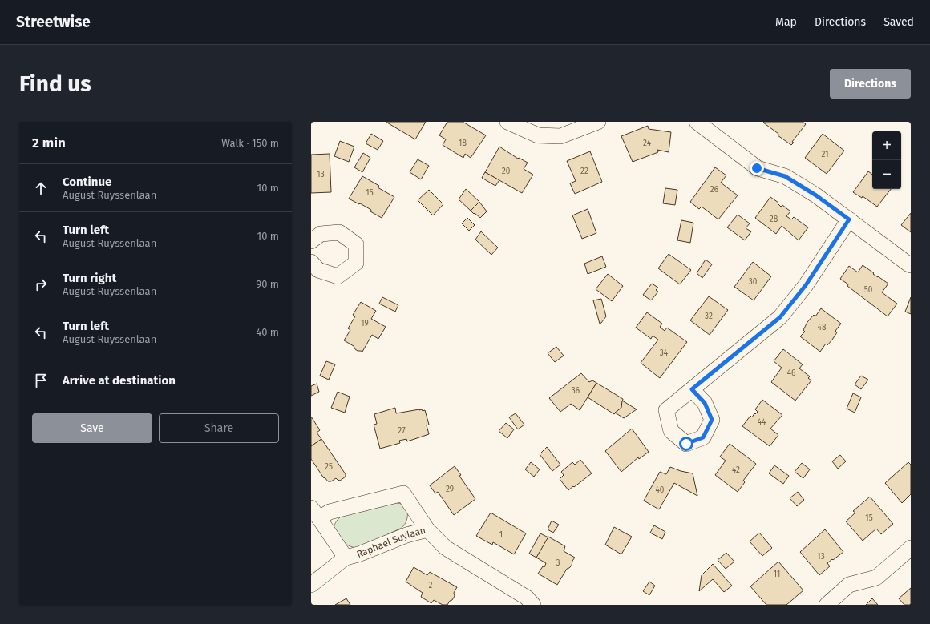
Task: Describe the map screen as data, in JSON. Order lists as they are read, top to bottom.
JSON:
{
  "streets": {
    "street": ["Raphael Suylaan"]
  },
  "house_numbers": [
    "18",
    "24",
    "21",
    "20",
    "22",
    "13",
    "26",
    "15",
    "28",
    "30",
    "50",
    "32",
    "19",
    "48",
    "34",
    "46",
    "36",
    "44",
    "27",
    "25",
    "42",
    "29",
    "40",
    "15",
    "1",
    "13",
    "3",
    "11",
    "2"
  ],
  "page": {
    "header": "Streetwise",
    "nav": ["Map", "Directions", "Saved"],
    "buttons": [
      "Directions",
      ["Save", "Share"]
    ],
    "title": "Find us",
    "heading": ["2 min", "Walk · 150 m"],
    "map_buttons": ["+", "−"],
    "list": [
      ["Continue", "August Ruyssenlaan", "10 m"],
      ["Turn left", "August Ruyssenlaan", "10 m"],
      ["Turn right", "August Ruyssenlaan", "90 m"],
      ["Turn left", "August Ruyssenlaan", "40 m"],
      "Arrive at destination"
    ]
  }
}
